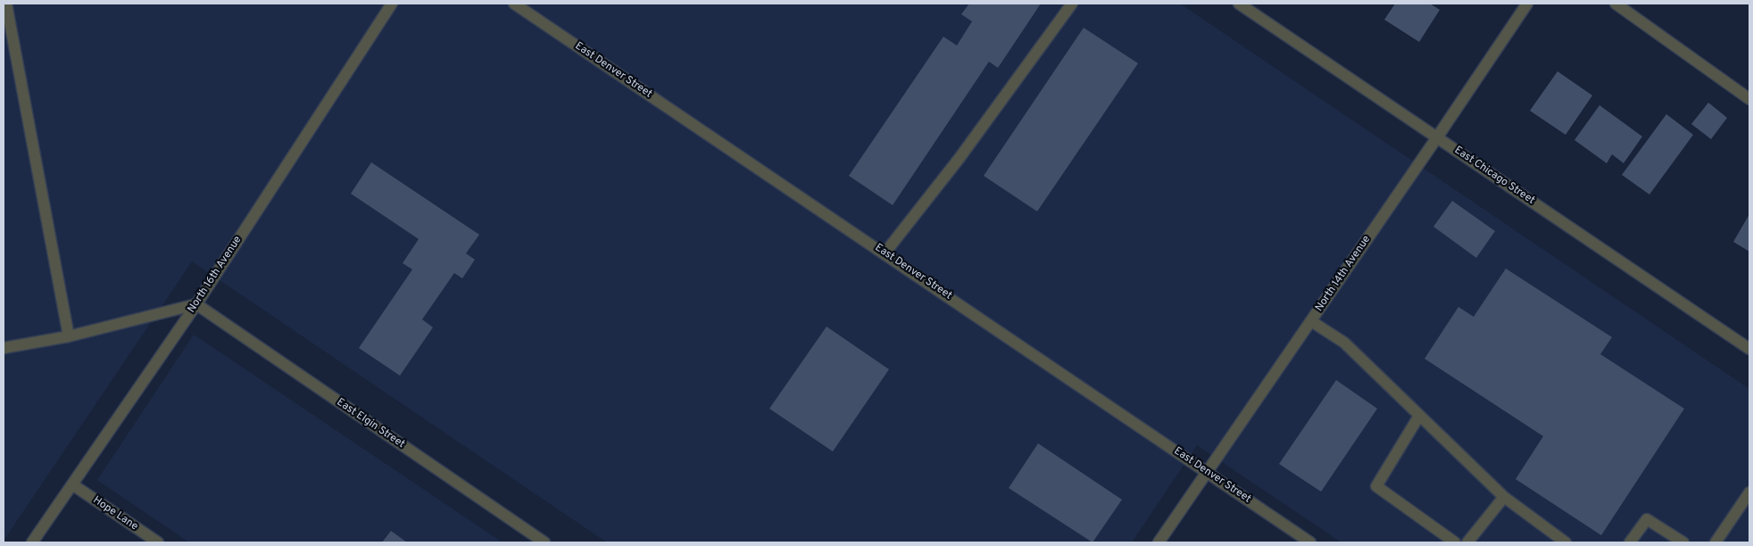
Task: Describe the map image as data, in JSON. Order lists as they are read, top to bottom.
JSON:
{
  "streets": {
    "street": [
      "East Denver Street",
      "East Chicago Street",
      "North 14th Avenue",
      "North 16th Avenue",
      "East Elgin Street",
      "Hope Lane"
    ]
  },
  "crossings": [
    ["East Denver Street", "North 14th Avenue"],
    ["East Chicago Street", "North 14th Avenue"],
    ["North 16th Avenue", "East Elgin Street"],
    ["North 16th Avenue", "Hope Lane"]
  ]
}
